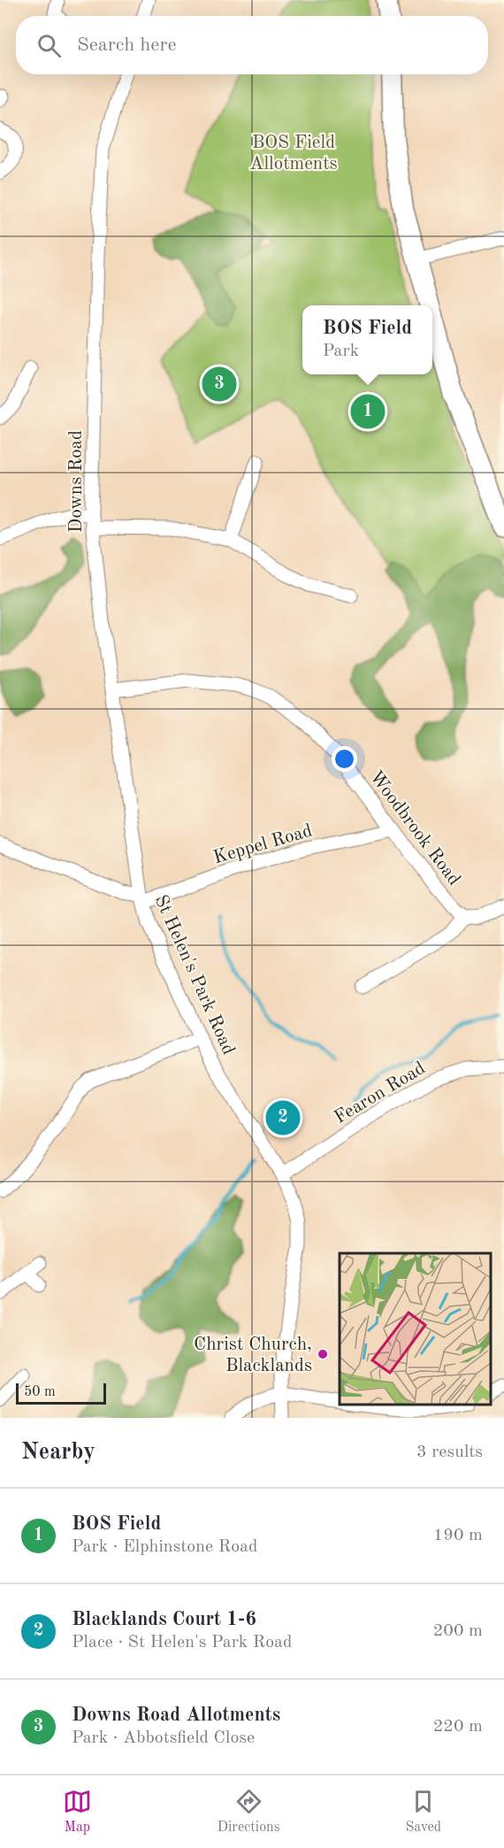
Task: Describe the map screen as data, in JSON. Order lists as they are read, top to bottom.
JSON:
{
  "streets": {
    "street": [
      "Downs Road",
      "Woodbrook Road",
      "Keppel Road",
      "St Helen's Park Road",
      "Fearon Road"
    ]
  },
  "crossings": [
    ["Downs Road", "Woodbrook Road"],
    ["Downs Road", "Keppel Road"],
    ["Downs Road", "St Helen's Park Road"],
    ["Woodbrook Road", "Keppel Road"],
    ["Keppel Road", "St Helen's Park Road"],
    ["St Helen's Park Road", "Fearon Road"]
  ],
  "parks": ["BOS Field Allotments"],
  "places": ["Christ Church, Blacklands"],
  "scale_bar": "50 m",
  "page": {
    "search": "Search here",
    "popup": ["BOS Field", "Park"],
    "pins": ["3", "1", "2"],
    "scale": "50 m",
    "heading": ["Nearby", "3 results"],
    "list": [
      {
        "mark": "1",
        "name": "BOS Field",
        "note": "Park · Elphinstone Road",
        "value": "190 m"
      },
      {
        "mark": "2",
        "name": "Blacklands Court 1-6",
        "note": "Place · St Helen's Park Road",
        "value": "200 m"
      },
      {
        "mark": "3",
        "name": "Downs Road Allotments",
        "note": "Park · Abbotsfield Close",
        "value": "220 m"
      }
    ],
    "nav": ["Map", "Directions", "Saved"]
  }
}
